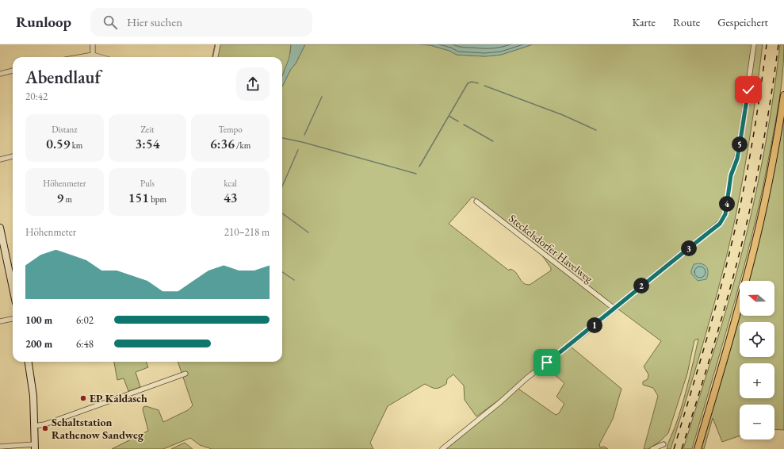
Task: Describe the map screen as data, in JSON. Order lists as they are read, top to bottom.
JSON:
{
  "streets": {
    "street": ["Steckelsdorfer Havelweg"]
  },
  "places": ["EP Kaldasch", "Schaltstation Rathenow Sandweg"],
  "north": "left",
  "page": {
    "header": "Runloop",
    "search": "Hier suchen",
    "nav": ["Karte", "Route", "Gespeichert"],
    "heading": ["Abendlauf", "20:42"],
    "stats": [
      ["Distanz", "0.59 km"],
      ["Zeit", "3:54"],
      ["Tempo", "6:36 /km"],
      ["Höhenmeter", "9 m"],
      ["Puls", "151 bpm"],
      ["kcal", "43"]
    ],
    "pins": [
      "5",
      "4",
      "3",
      "2",
      "1"
    ],
    "chart": ["Höhenmeter", "210–218 m"],
    "map_buttons": ["+", "−"],
    "list": [
      {
        "name": "100 m",
        "note": "6:02"
      },
      {
        "name": "200 m",
        "note": "6:48"
      }
    ]
  }
}
